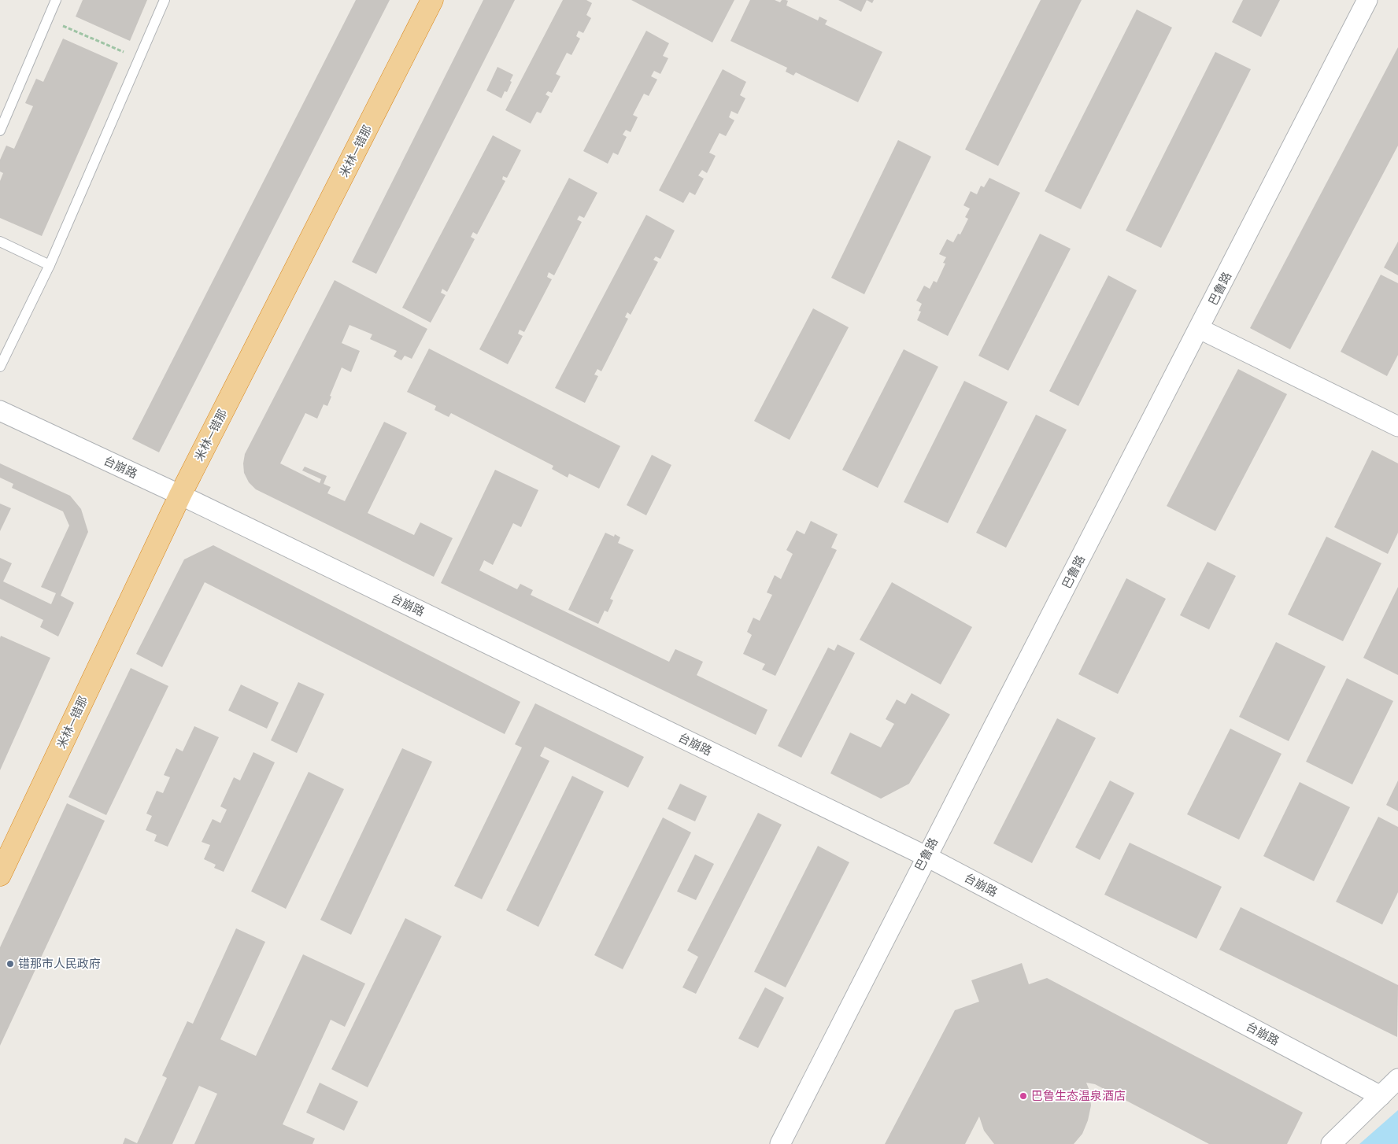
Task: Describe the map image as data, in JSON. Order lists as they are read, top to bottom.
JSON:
{
  "streets": {
    "highway": ["米林—错那"],
    "street": ["巴鲁路", "台崩路"]
  },
  "crossings": [
    ["米林—错那", "台崩路"],
    ["巴鲁路", "台崩路"]
  ],
  "places": ["错那市人民政府", "巴鲁生态温泉酒店"]
}
